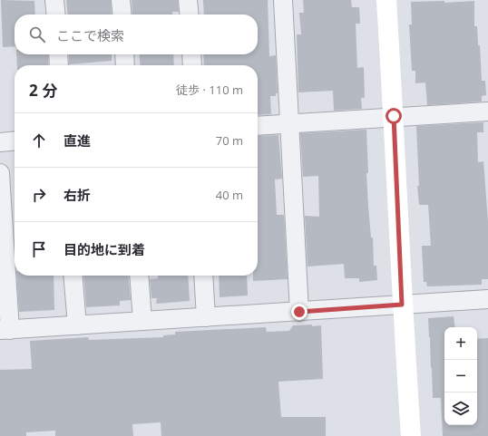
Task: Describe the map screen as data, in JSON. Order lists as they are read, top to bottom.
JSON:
{
  "page": {
    "search": "ここで検索",
    "heading": ["2 分", "徒歩 · 110 m"],
    "list": [
      ["直進", "70 m"],
      ["右折", "40 m"],
      "目的地に到着"
    ],
    "map_buttons": ["+", "−"]
  }
}
